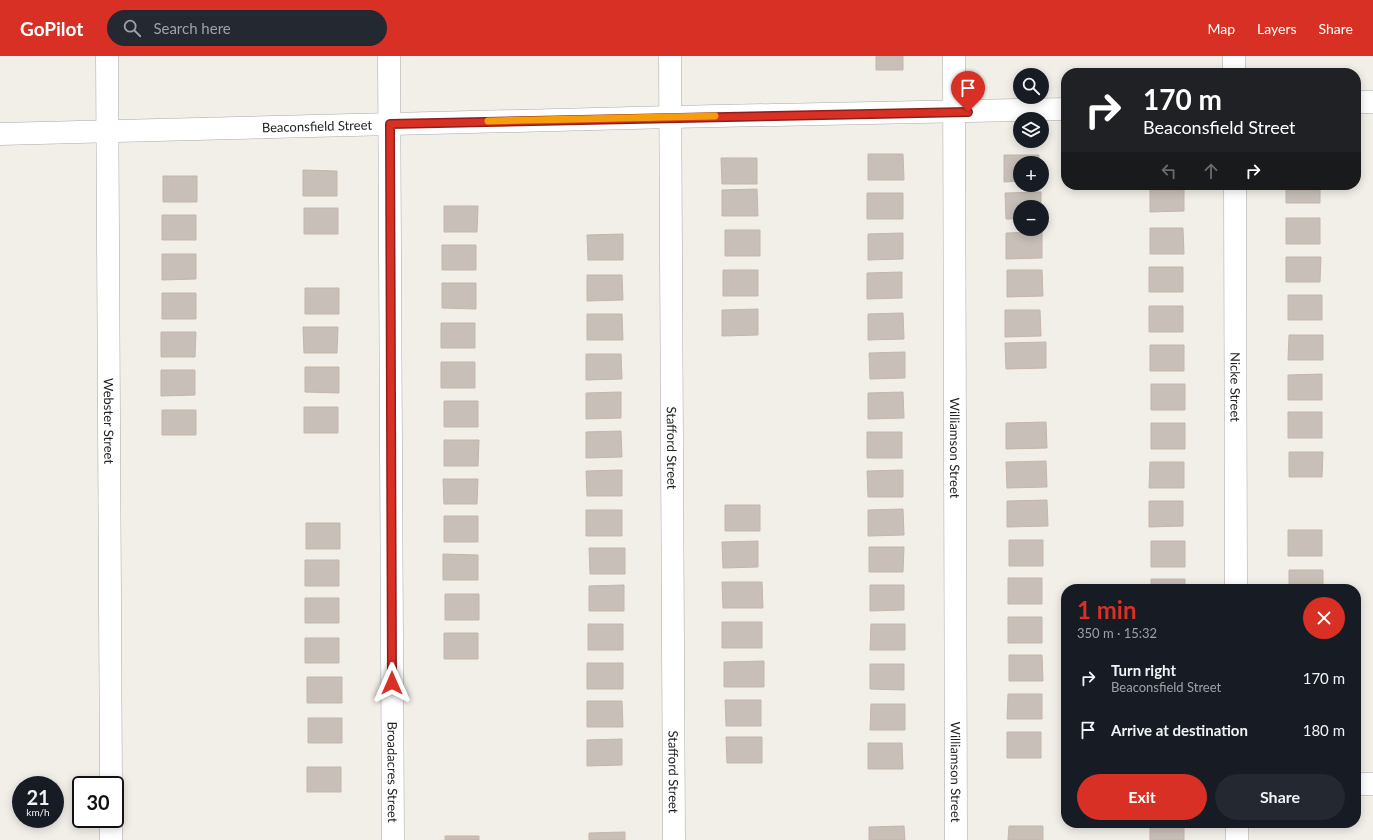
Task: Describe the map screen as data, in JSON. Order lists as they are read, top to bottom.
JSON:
{
  "streets": {
    "street": [
      "Beaconsfield Street",
      "Nicke Street",
      "Webster Street",
      "Stafford Street",
      "Williamson Street",
      "Broadacres Street"
    ]
  },
  "crossings": [
    ["Beaconsfield Street", "Webster Street"],
    ["Beaconsfield Street", "Stafford Street"],
    ["Beaconsfield Street", "Williamson Street"],
    ["Beaconsfield Street", "Broadacres Street"]
  ],
  "page": {
    "header": "GoPilot",
    "search": "Search here",
    "nav": ["Map", "Layers", "Share"],
    "map_buttons": ["+", "−"],
    "turn": ["170 m", "Beaconsfield Street"],
    "heading": ["1 min", "350 m · 15:32"],
    "list": [
      {
        "name": "Turn right",
        "note": "Beaconsfield Street",
        "value": "170 m"
      },
      {
        "name": "Arrive at destination",
        "value": "180 m"
      }
    ],
    "buttons": ["Exit", "Share"],
    "speed": "21 km/h",
    "limit": "30"
  }
}
